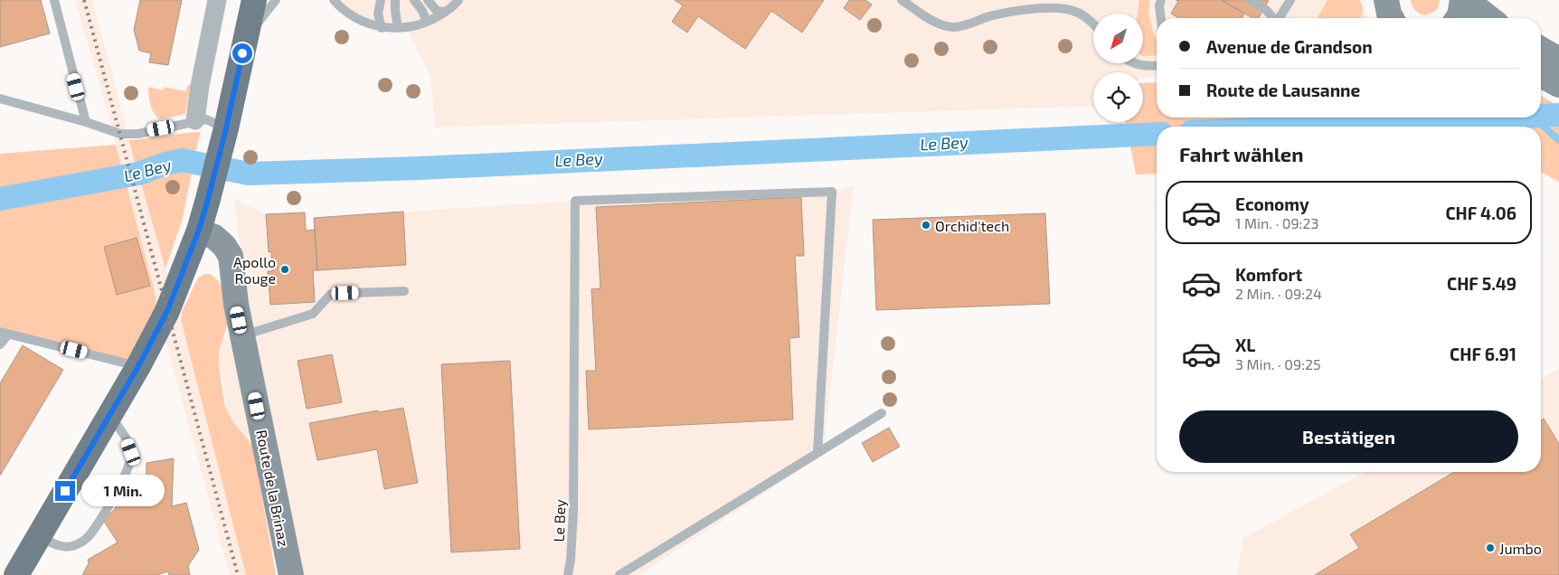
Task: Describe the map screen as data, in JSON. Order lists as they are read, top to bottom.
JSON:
{
  "streets": {
    "street": ["Route de la Brinaz"],
    "lane": ["Le Bey"]
  },
  "water": ["Le Bey"],
  "places": ["Orchid'tech", "Apollo Rouge", "Jumbo"],
  "north": "bottom left",
  "page": {
    "banner": ["Avenue de Grandson", "Route de Lausanne"],
    "heading": "Fahrt wählen",
    "list": [
      {
        "name": "Economy",
        "note": "1 Min. · 09:23",
        "value": "CHF 4.06"
      },
      {
        "name": "Komfort",
        "note": "2 Min. · 09:24",
        "value": "CHF 5.49"
      },
      {
        "name": "XL",
        "note": "3 Min. · 09:25",
        "value": "CHF 6.91"
      }
    ],
    "buttons": "Bestätigen",
    "bubble": "1 Min."
  }
}
